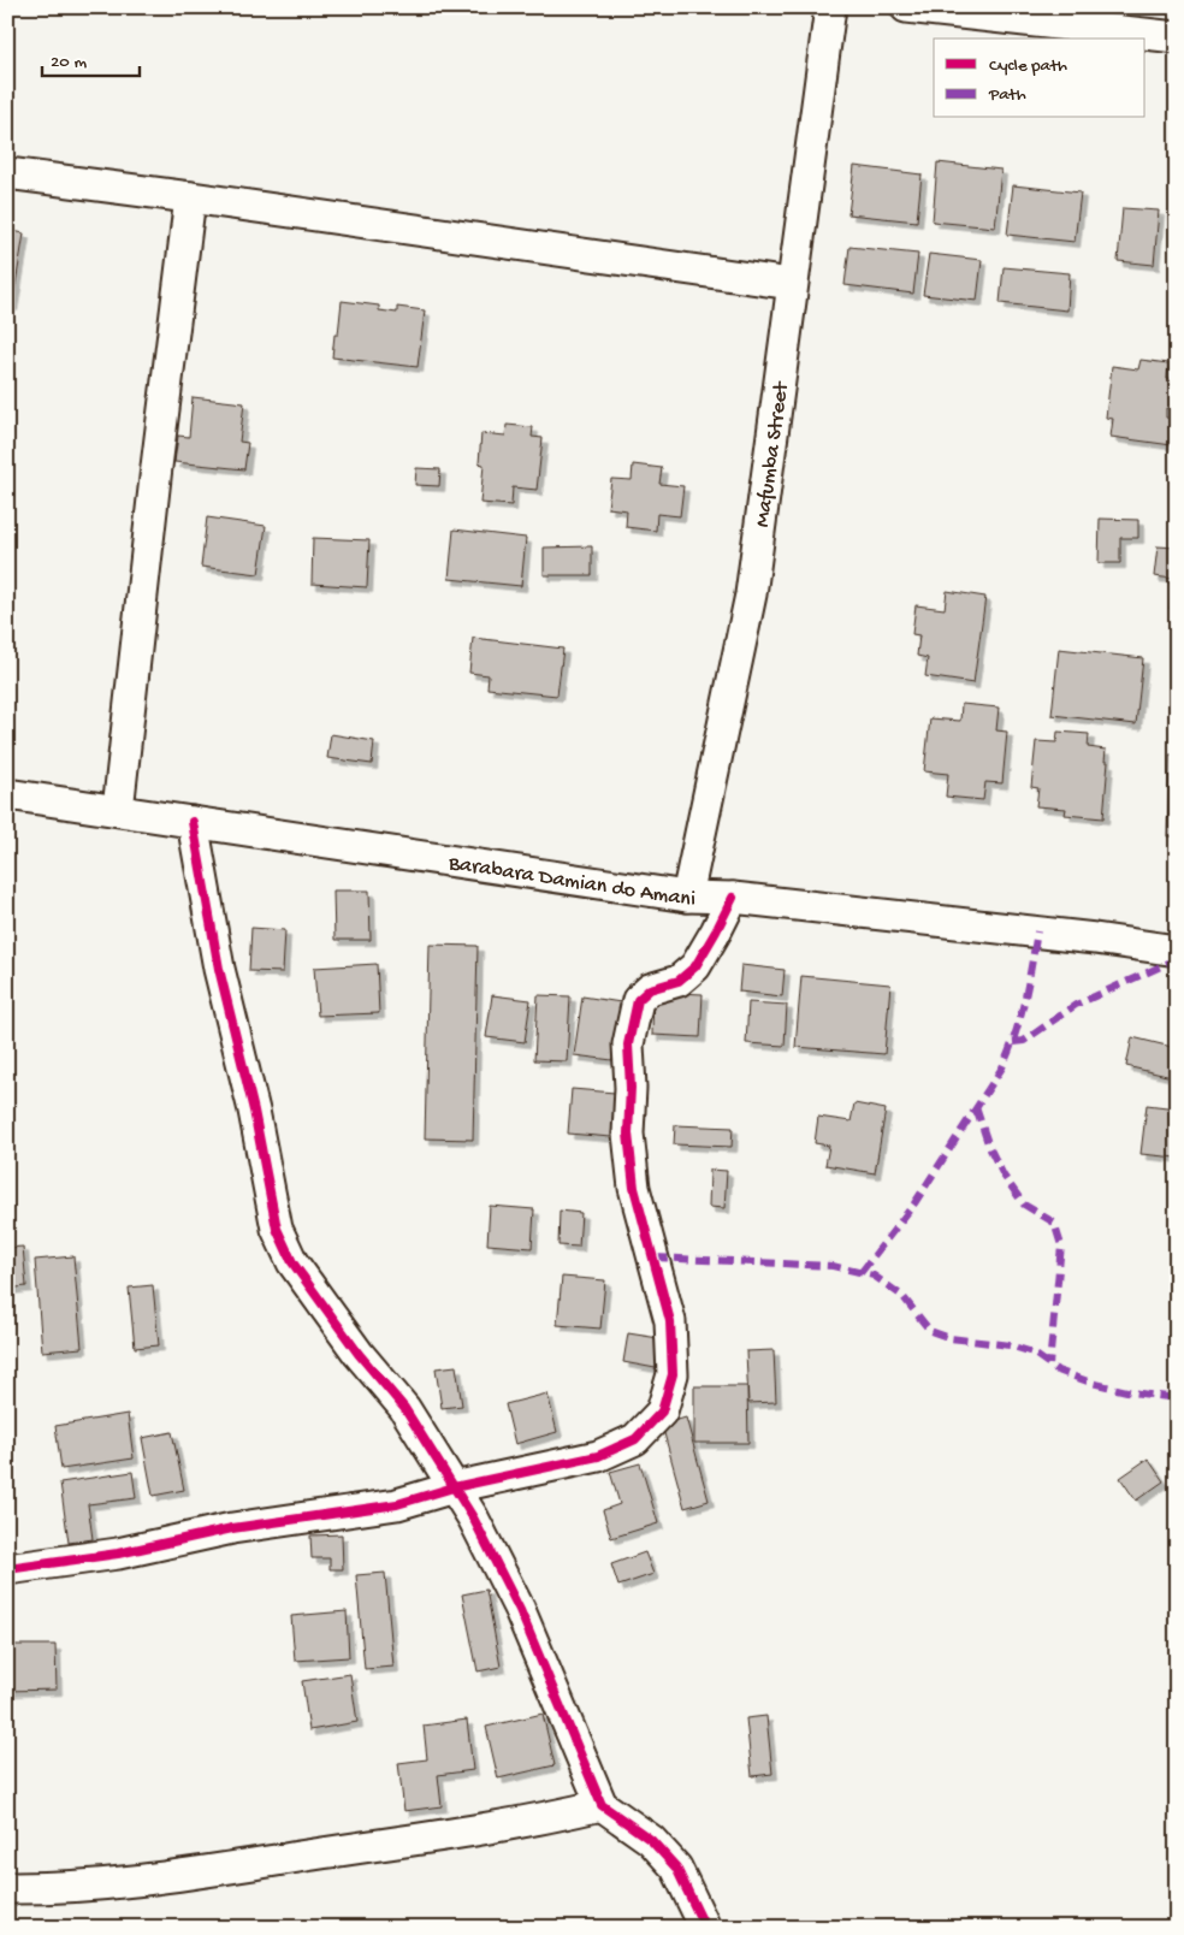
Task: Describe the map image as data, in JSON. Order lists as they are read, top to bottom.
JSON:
{
  "streets": {
    "street": ["Mafumba Street", "Barabara Damian do Amani"]
  },
  "crossings": [
    ["Mafumba Street", "Barabara Damian do Amani"]
  ],
  "legend": ["Cycle path", "Path"],
  "scale_bar": "20 m"
}
